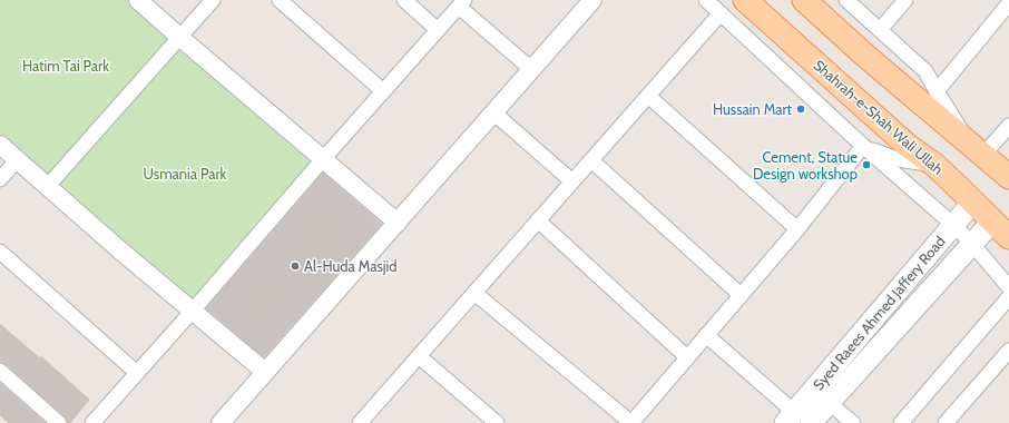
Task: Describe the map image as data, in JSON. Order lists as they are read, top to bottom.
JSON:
{
  "streets": {
    "main road": ["Shahrah-e-Shah Wali Ullah", "Syed Raees Ahmed Jaffery Road"]
  },
  "crossings": [
    ["Shahrah-e-Shah Wali Ullah", "Syed Raees Ahmed Jaffery Road"]
  ],
  "parks": ["Hatim Tai Park", "Usmania Park"],
  "places": ["Hussain Mart", "Cement, Statue Design workshop", "Al-Huda Masjid"]
}
